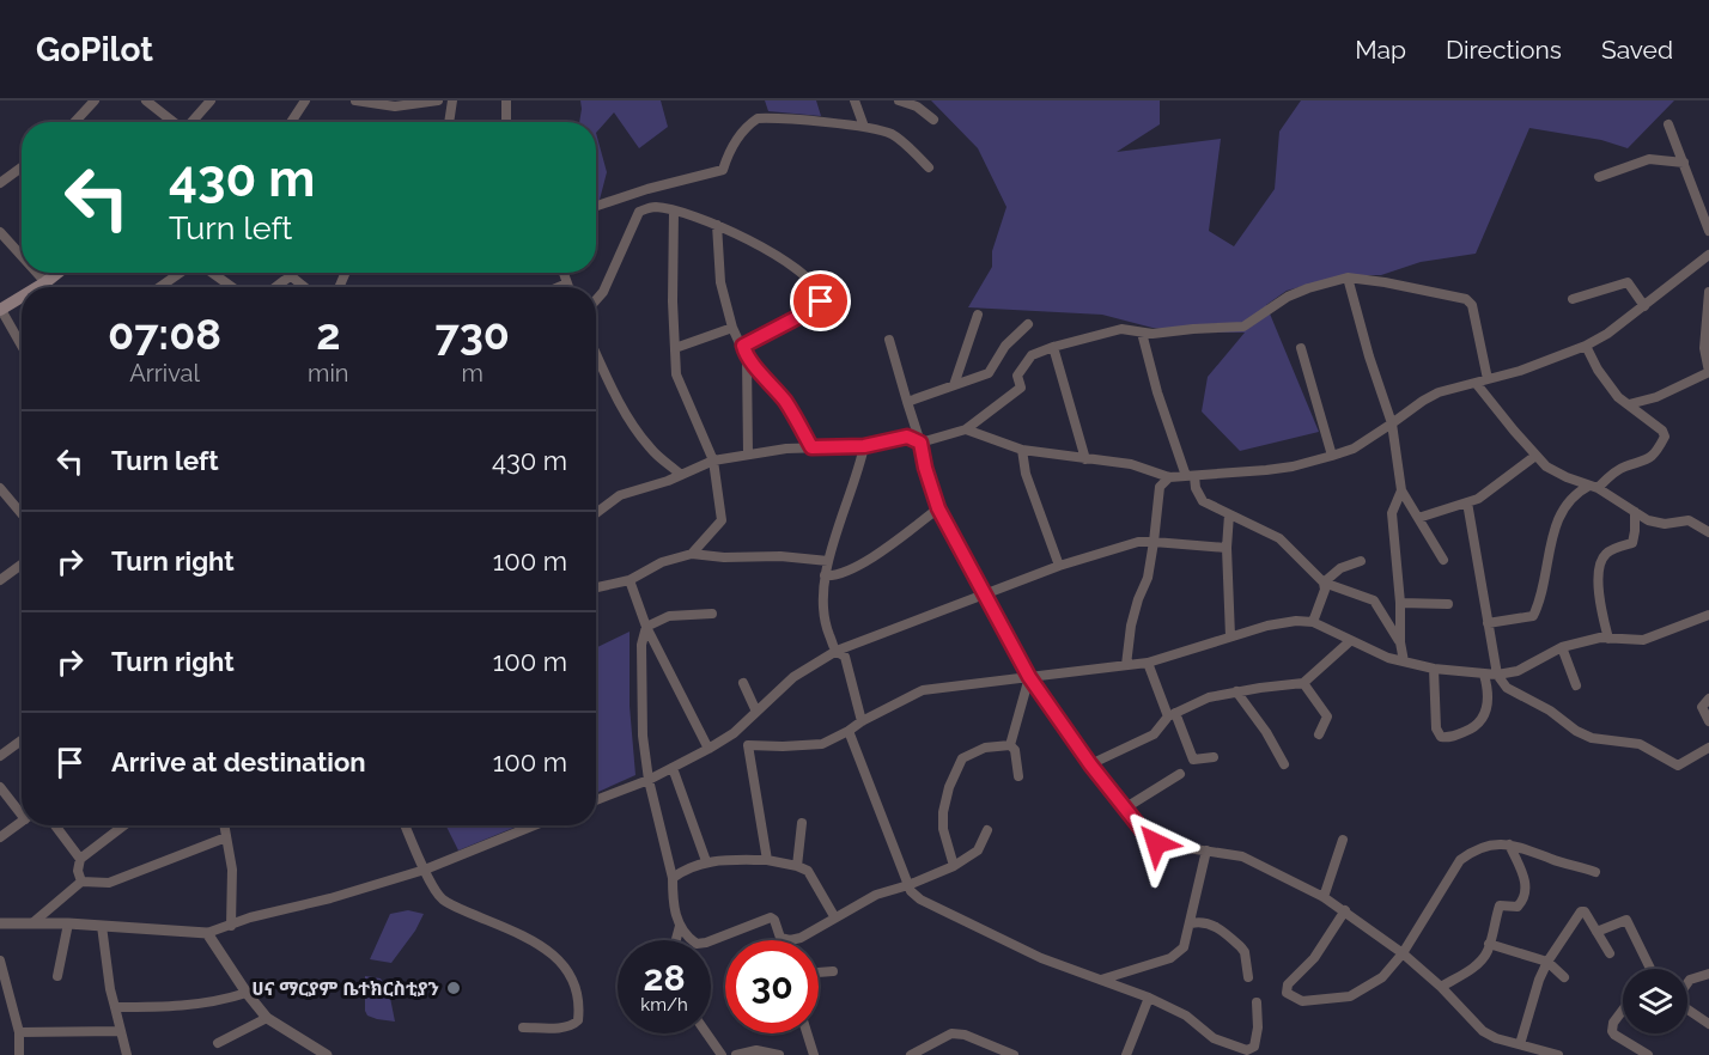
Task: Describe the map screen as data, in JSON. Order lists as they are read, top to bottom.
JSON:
{
  "places": ["ሀና ማርያም ቤተክርስቲያን"],
  "page": {
    "header": "GoPilot",
    "nav": ["Map", "Directions", "Saved"],
    "turn": ["430 m", "Turn left"],
    "eta": [
      "07:08",
      "Arrival",
      "2",
      "min",
      "730",
      "m"
    ],
    "list": [
      {
        "name": "Turn left",
        "value": "430 m"
      },
      {
        "name": "Turn right",
        "value": "100 m"
      },
      {
        "name": "Turn right",
        "value": "100 m"
      },
      {
        "name": "Arrive at destination",
        "value": "100 m"
      }
    ],
    "speed": "28 km/h",
    "limit": "30"
  }
}
